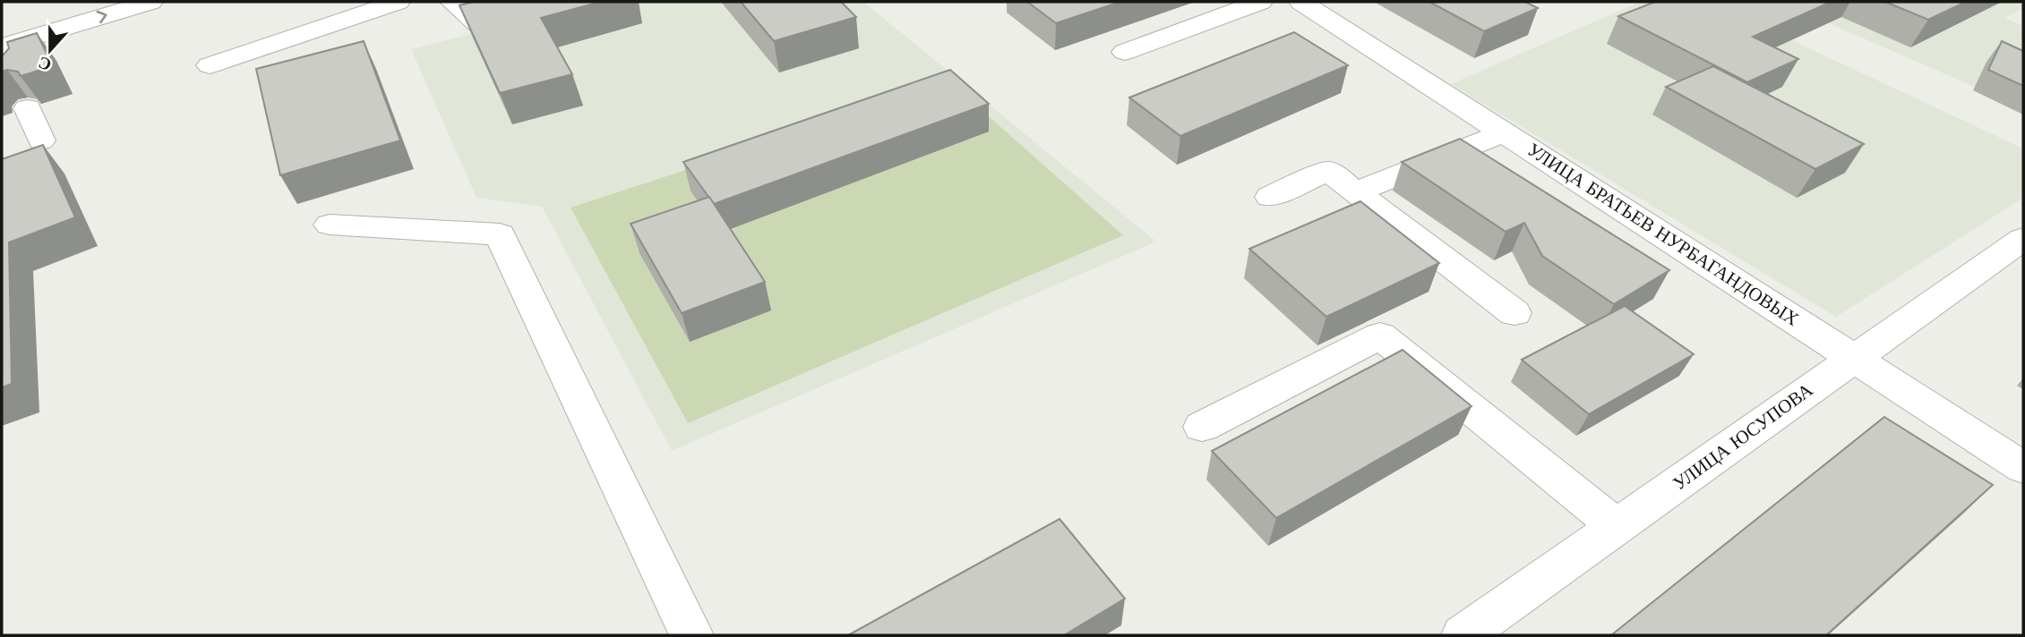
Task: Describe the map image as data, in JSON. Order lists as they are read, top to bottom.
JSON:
{
  "streets": {
    "street": ["УЛИЦА БРАТЬЕВ НУРБАГАНДОВЫХ", "УЛИЦА ЮСУПОВА"]
  },
  "crossings": [
    ["УЛИЦА БРАТЬЕВ НУРБАГАНДОВЫХ", "УЛИЦА ЮСУПОВА"]
  ],
  "north": "bottom"
}
